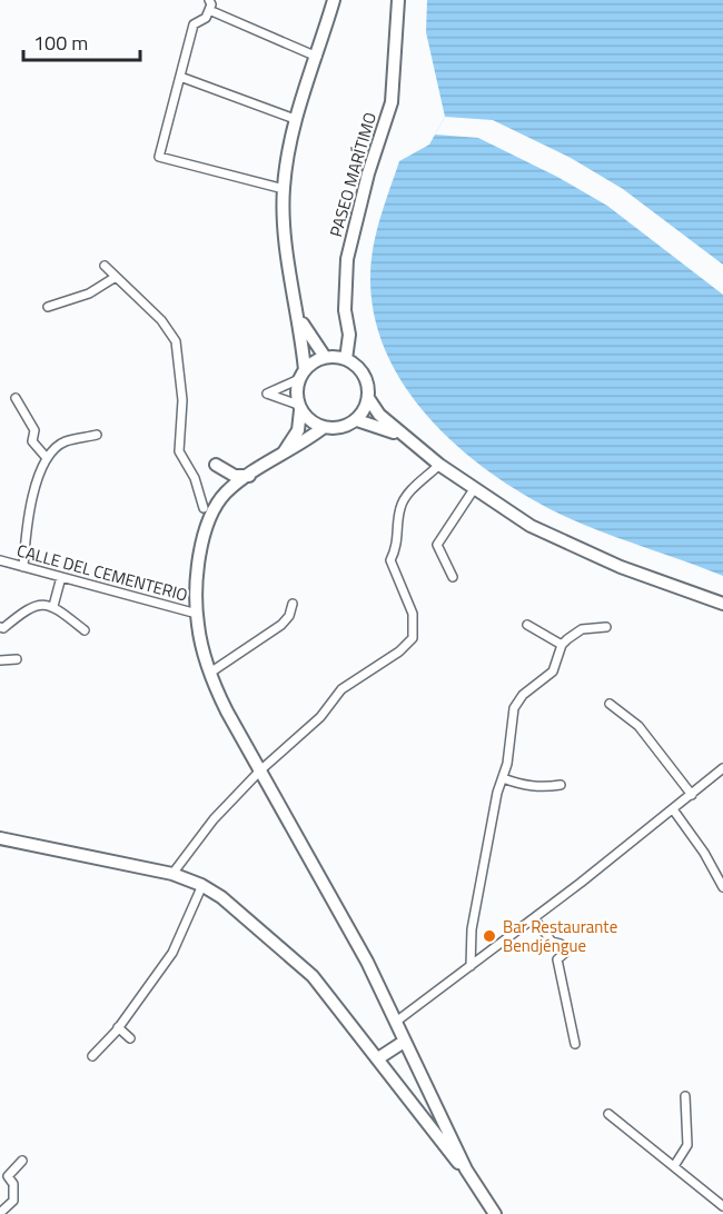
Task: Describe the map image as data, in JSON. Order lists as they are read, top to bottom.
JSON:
{
  "streets": {
    "main road": ["PASEO MARÍTIMO"],
    "street": ["CALLE DEL CEMENTERIO"]
  },
  "places": ["Bar Restaurante Bendjéngue"],
  "scale_bar": "100 m"
}
